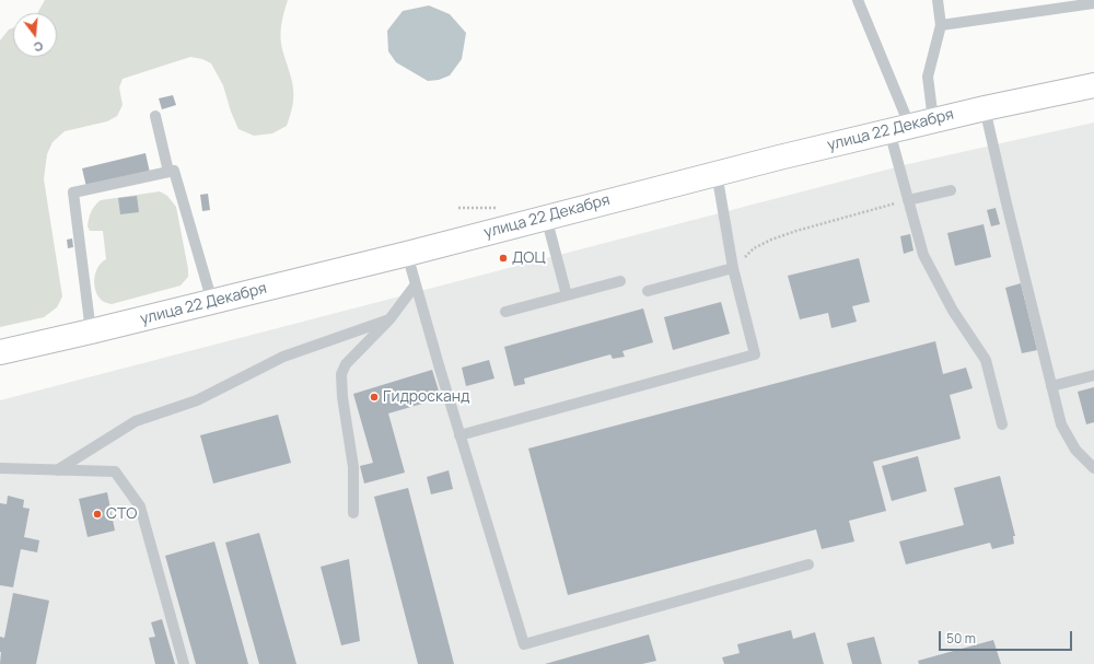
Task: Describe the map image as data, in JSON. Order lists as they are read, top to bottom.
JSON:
{
  "streets": {
    "main road": ["улица 22 Декабря"]
  },
  "places": ["ДОЦ", "Гидросканд", "СТО"],
  "scale_bar": "50 m",
  "north": "bottom"
}
